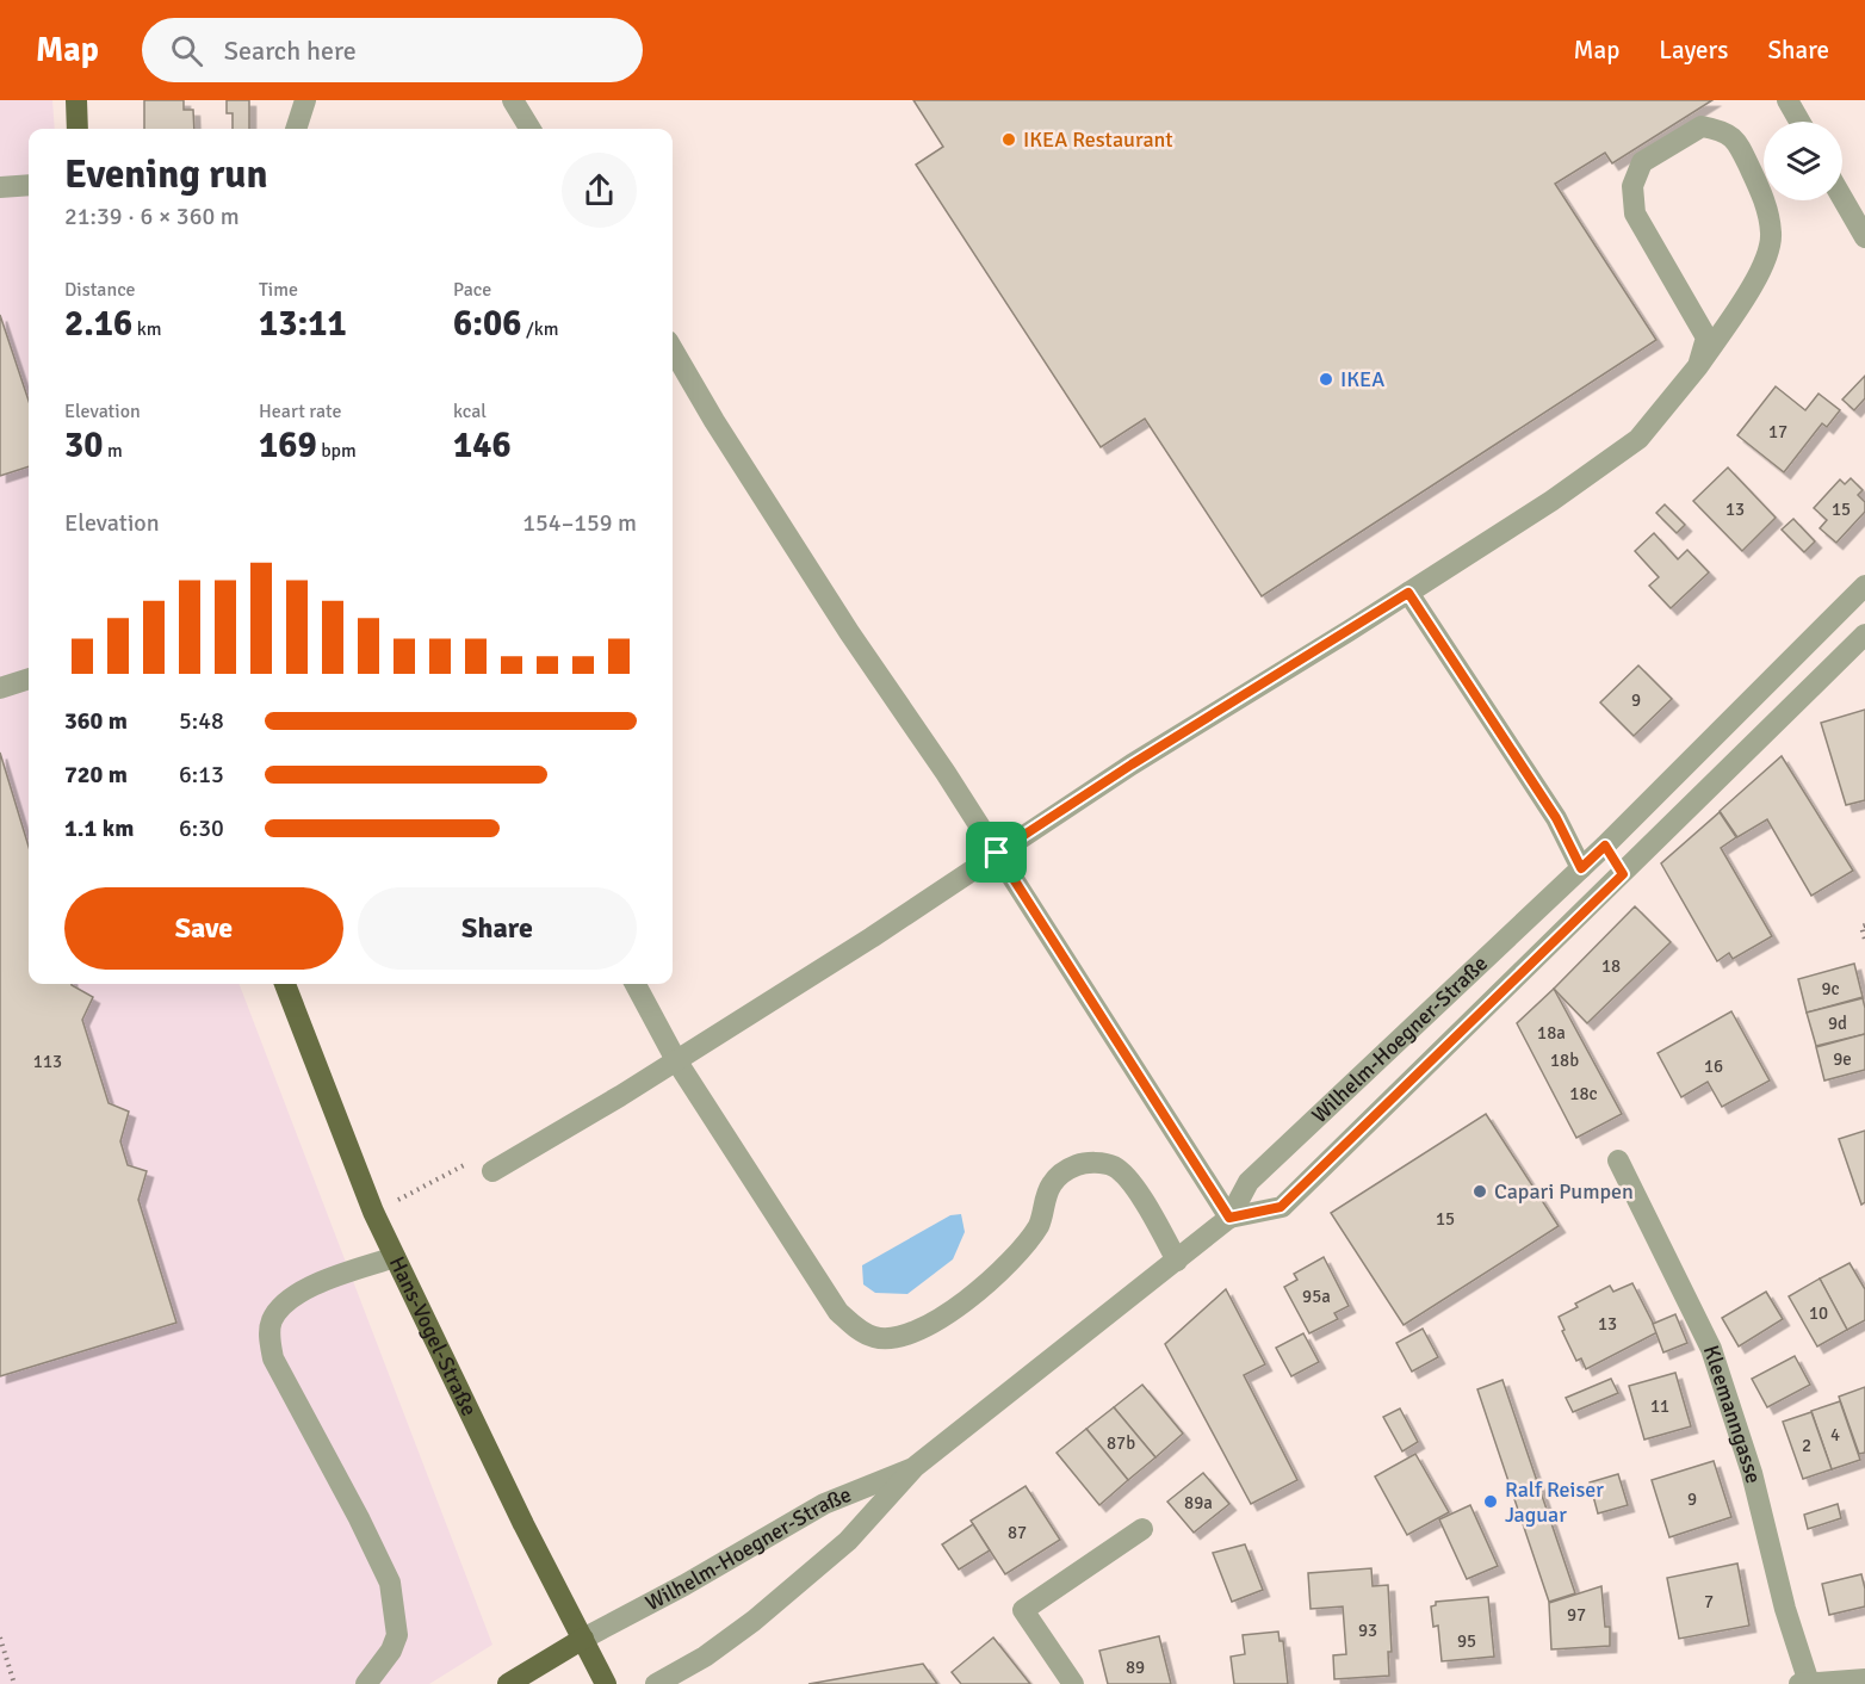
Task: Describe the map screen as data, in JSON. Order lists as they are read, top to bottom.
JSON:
{
  "streets": {
    "main road": ["Hans-Vogel-Straße"],
    "street": ["Wilhelm-Hoegner-Straße", "Kleemanngasse"]
  },
  "crossings": [
    ["Wilhelm-Hoegner-Straße", "Hans-Vogel-Straße"]
  ],
  "places": [
    "IKEA Restaurant",
    "IKEA",
    "Capari Pumpen",
    "Ralf Reiser Jaguar"
  ],
  "house_numbers": [
    "17",
    "13",
    "15",
    "9",
    "18",
    "9c",
    "9d",
    "18a",
    "9e",
    "18b",
    "113",
    "16",
    "18c",
    "15",
    "95a",
    "10",
    "13",
    "11",
    "4",
    "87b",
    "2",
    "9",
    "89a",
    "87",
    "7",
    "97",
    "93",
    "95",
    "89"
  ],
  "page": {
    "header": "Map",
    "search": "Search here",
    "nav": ["Map", "Layers", "Share"],
    "heading": ["Evening run", "21:39 · 6 × 360 m"],
    "stats": [
      ["Distance", "2.16 km"],
      ["Time", "13:11"],
      ["Pace", "6:06 /km"],
      ["Elevation", "30 m"],
      ["Heart rate", "169 bpm"],
      ["kcal", "146"]
    ],
    "chart": ["Elevation", "154–159 m"],
    "list": [
      {
        "name": "360 m",
        "note": "5:48"
      },
      {
        "name": "720 m",
        "note": "6:13"
      },
      {
        "name": "1.1 km",
        "note": "6:30"
      }
    ],
    "buttons": ["Save", "Share"]
  }
}
